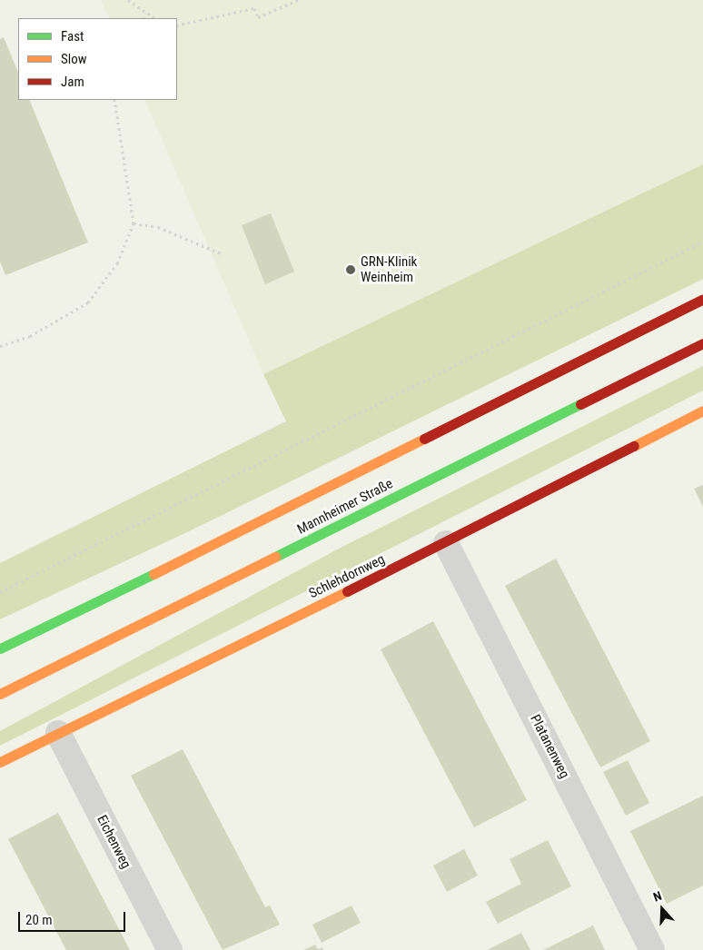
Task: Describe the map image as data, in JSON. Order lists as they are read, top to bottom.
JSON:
{
  "streets": {
    "main road": ["Mannheimer Straße", "Schlehdornweg"],
    "street": ["Platanenweg", "Eichenweg"]
  },
  "crossings": [
    ["Schlehdornweg", "Platanenweg"],
    ["Schlehdornweg", "Eichenweg"]
  ],
  "places": ["GRN-Klinik Weinheim"],
  "legend": ["Fast", "Slow", "Jam"],
  "scale_bar": "20 m",
  "north": "top"
}
